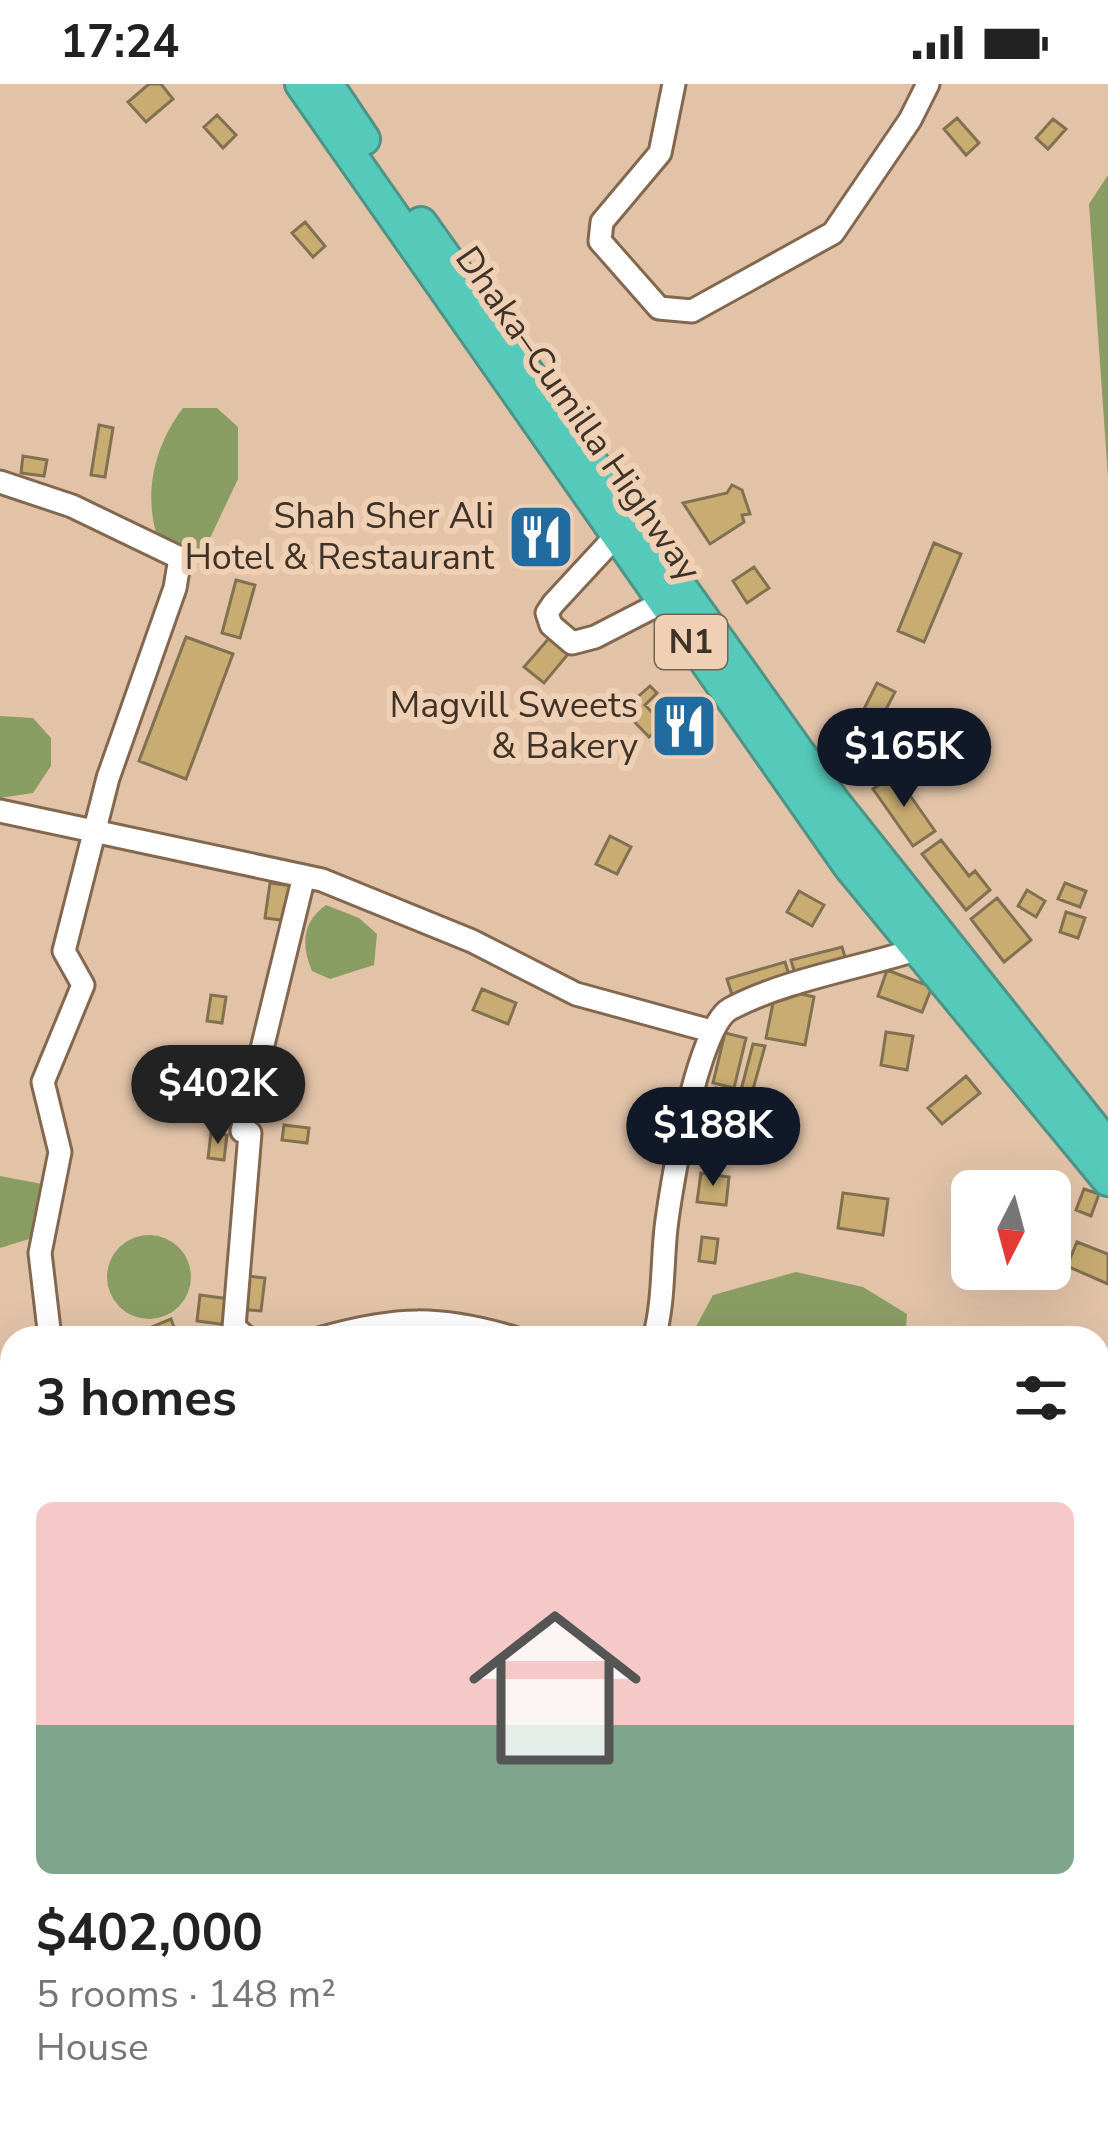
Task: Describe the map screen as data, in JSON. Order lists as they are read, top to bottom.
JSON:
{
  "streets": {
    "highway": ["Dhaka–Cumilla Highway", "N1"]
  },
  "places": {
    "restaurant": ["Shah Sher Ali Hotel & Restaurant", "Magvill Sweets & Bakery"]
  },
  "north": "bottom",
  "page": {
    "status": "17:24",
    "price": ["$165K", "$402K", "$188K"],
    "heading": "3 homes",
    "list": [
      {
        "name": "$402,000",
        "note": "5 rooms · 148 m² · House"
      }
    ]
  }
}
